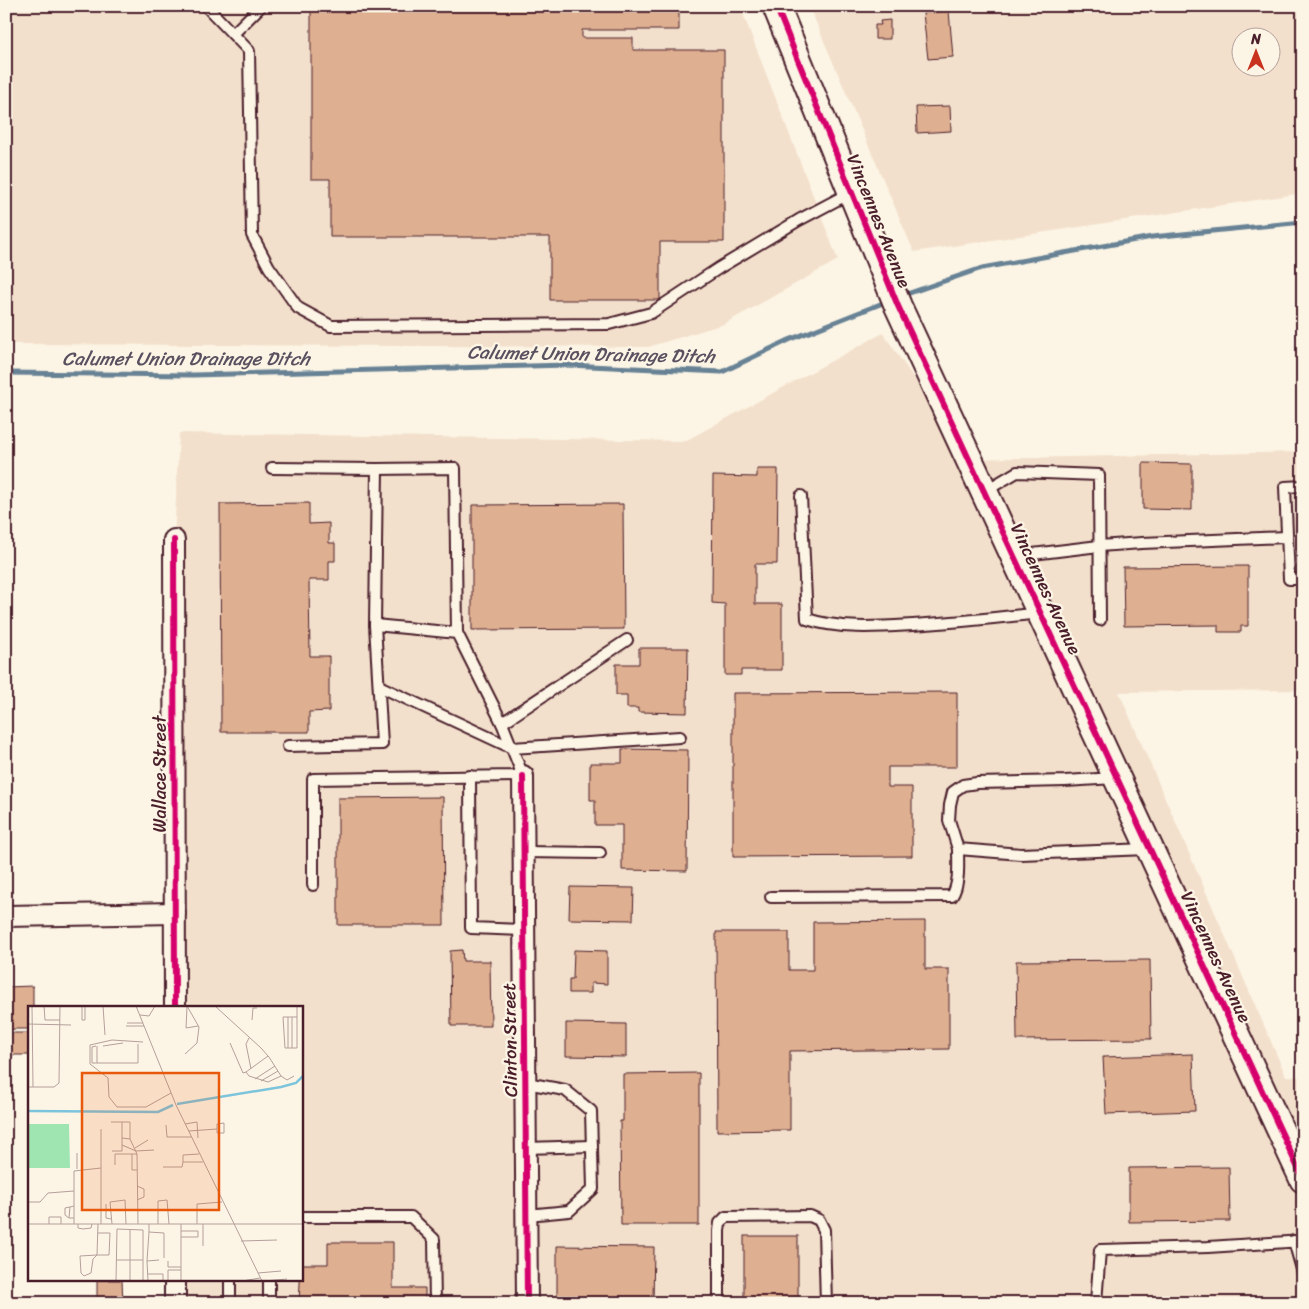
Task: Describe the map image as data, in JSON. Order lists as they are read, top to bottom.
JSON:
{
  "streets": {
    "street": ["Vincennes Avenue", "Wallace Street", "Clinton Street"]
  },
  "water": ["Calumet Union Drainage Ditch"],
  "north": "top"
}
